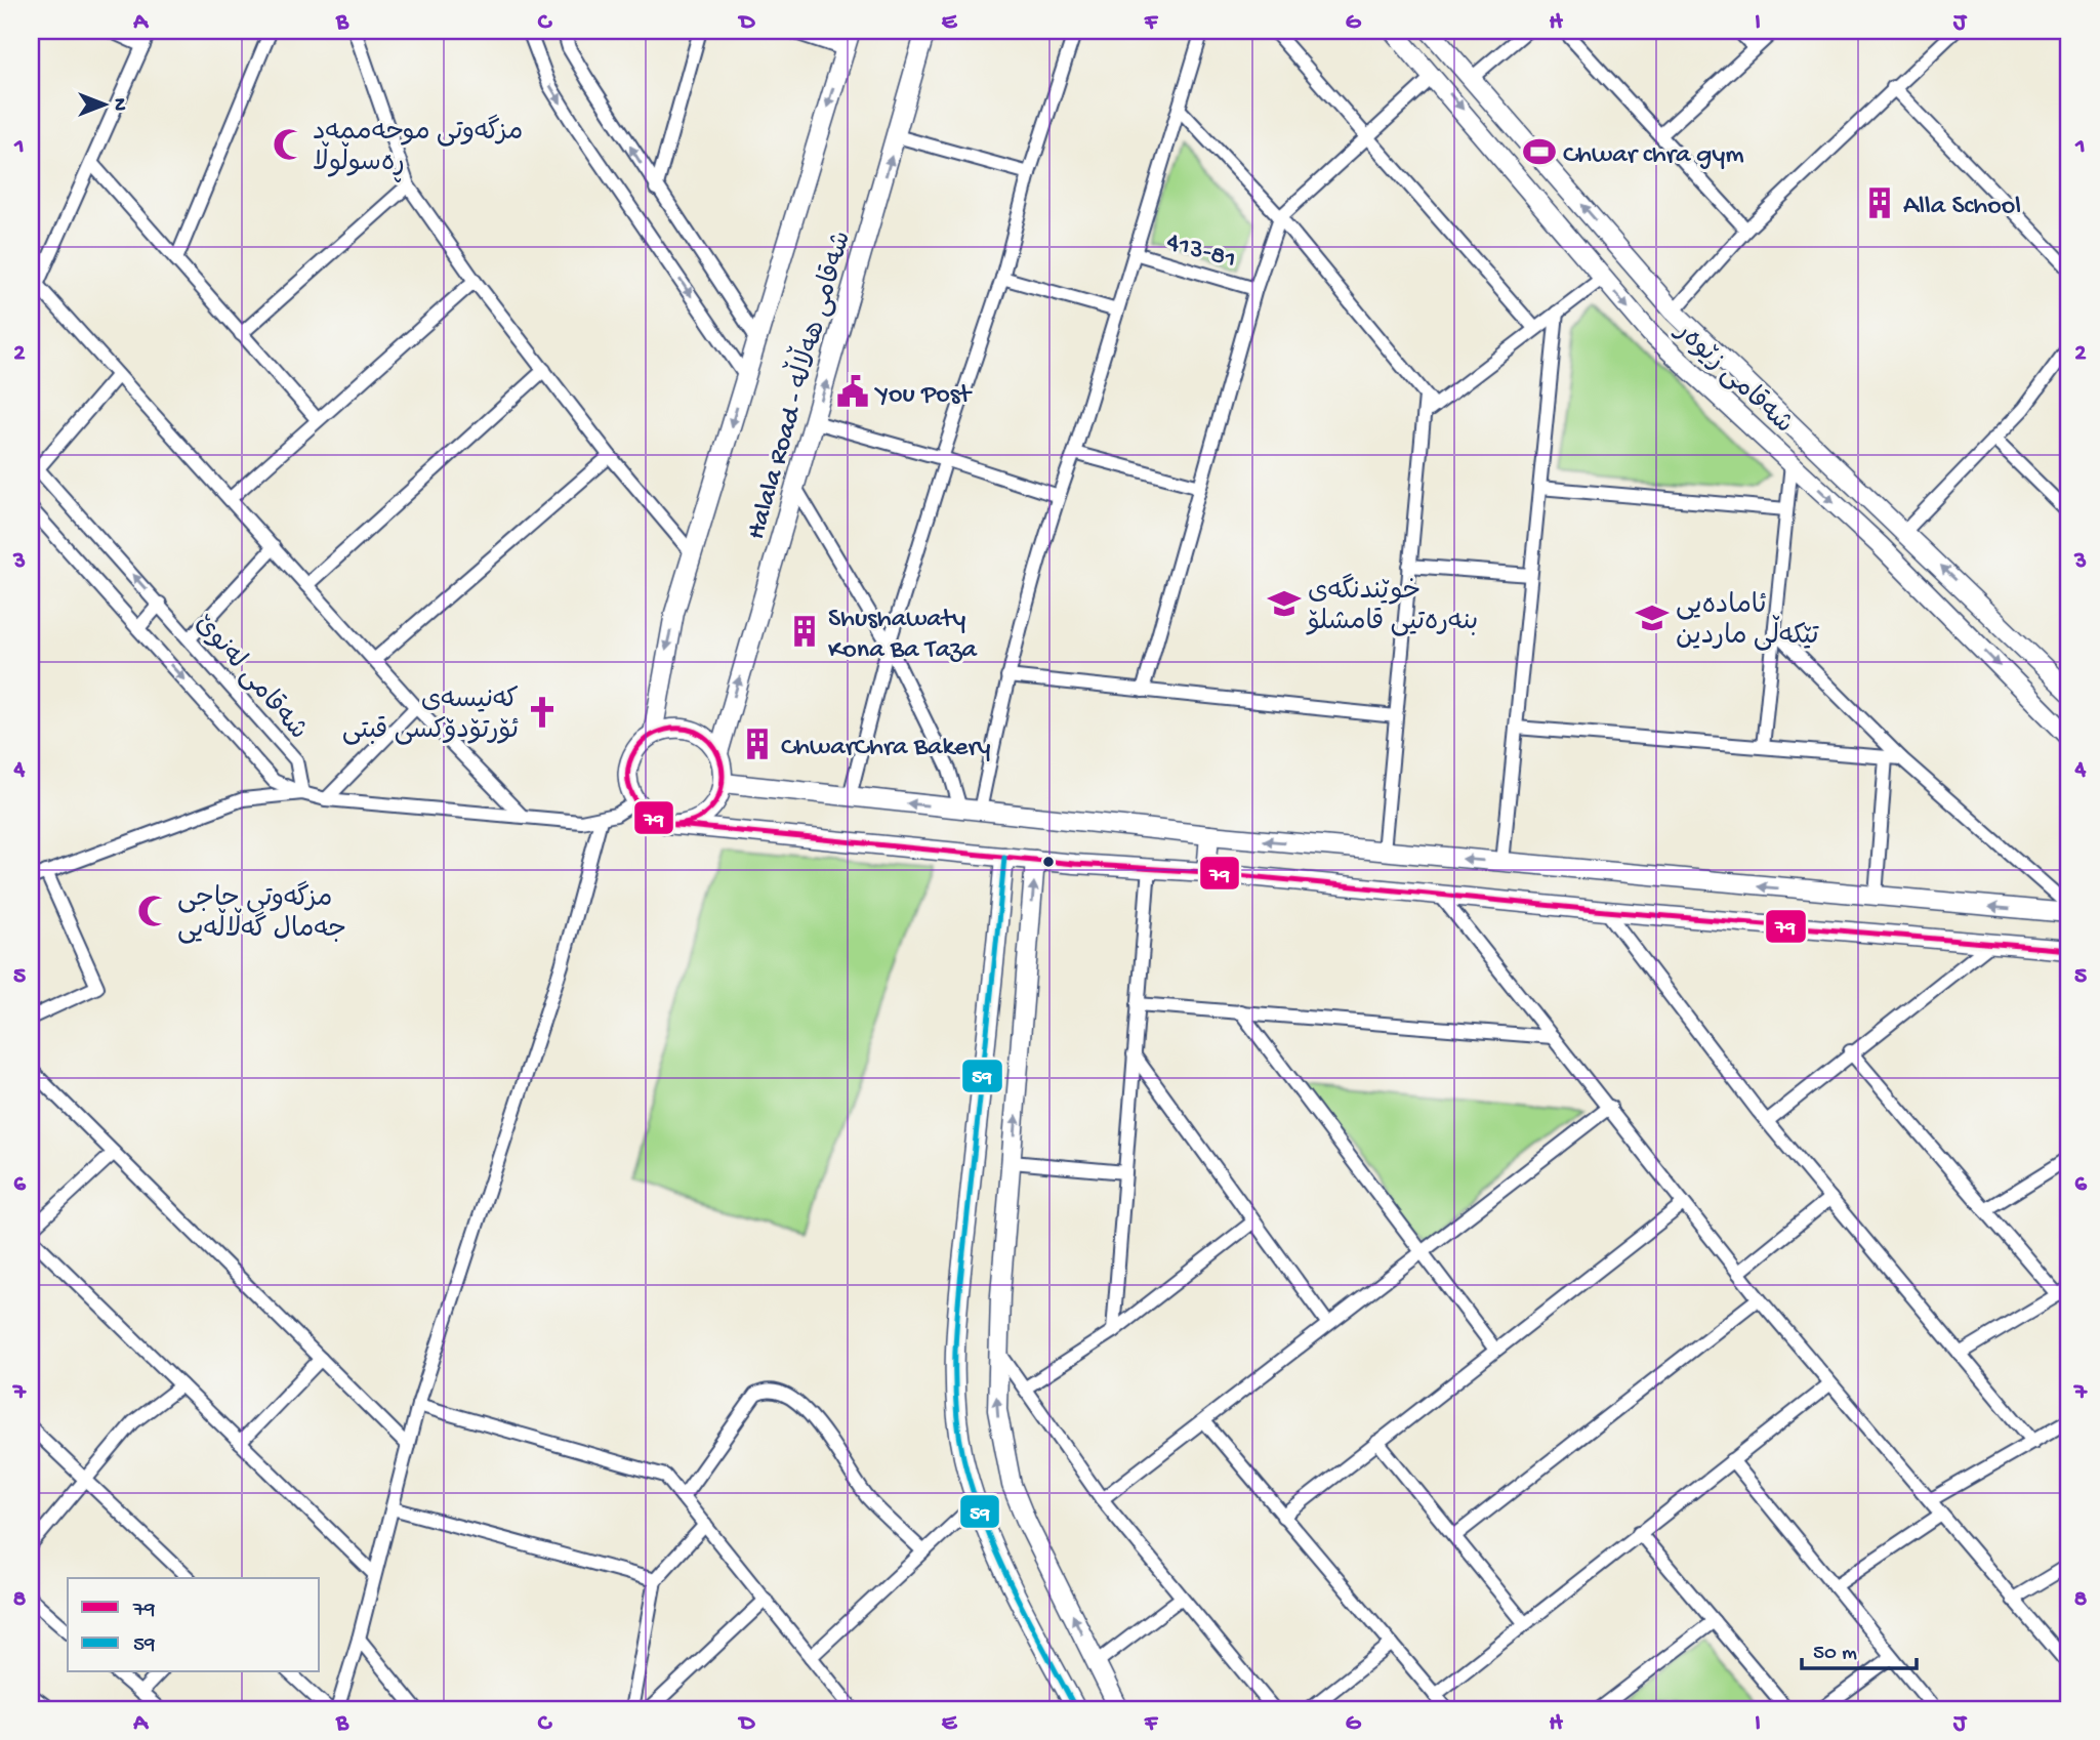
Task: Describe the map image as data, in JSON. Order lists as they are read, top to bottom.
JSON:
{
  "streets": {
    "street": [
      "413-81",
      "شەقامی زێوەر",
      "Halala Road - شەقامی هەڵاڵە",
      "شەقامی لەنوێ"
    ]
  },
  "places": {
    "mosque": ["مزگەوتی موحەممەد ڕەسوڵوڵا", "مزگەوتی حاجی جەمال گەڵاڵەیی"],
    "sports": ["Chwar chra gym"],
    "building": ["Alla School", "Shushawaty Kona Ba Taza", "ChwarChra Bakery"],
    "public building": ["You Post"],
    "school or university": ["خوێندنگەی بنەرەتیی قامشلۆ", "ئامادەیی تێکەڵی ماردین"],
    "church": ["کەنیسەی ئۆرتۆدۆکسی قبتی"]
  },
  "lines": ["transit line 79", "transit line 59"],
  "legend": ["79", "59"],
  "scale_bar": "50 m",
  "north": "right",
  "grid": {
    "columns": [
      "A",
      "B",
      "C",
      "D",
      "E",
      "F",
      "G",
      "H",
      "I",
      "J"
    ],
    "rows": [
      "1",
      "2",
      "3",
      "4",
      "5",
      "6",
      "7",
      "8"
    ]
  }
}
